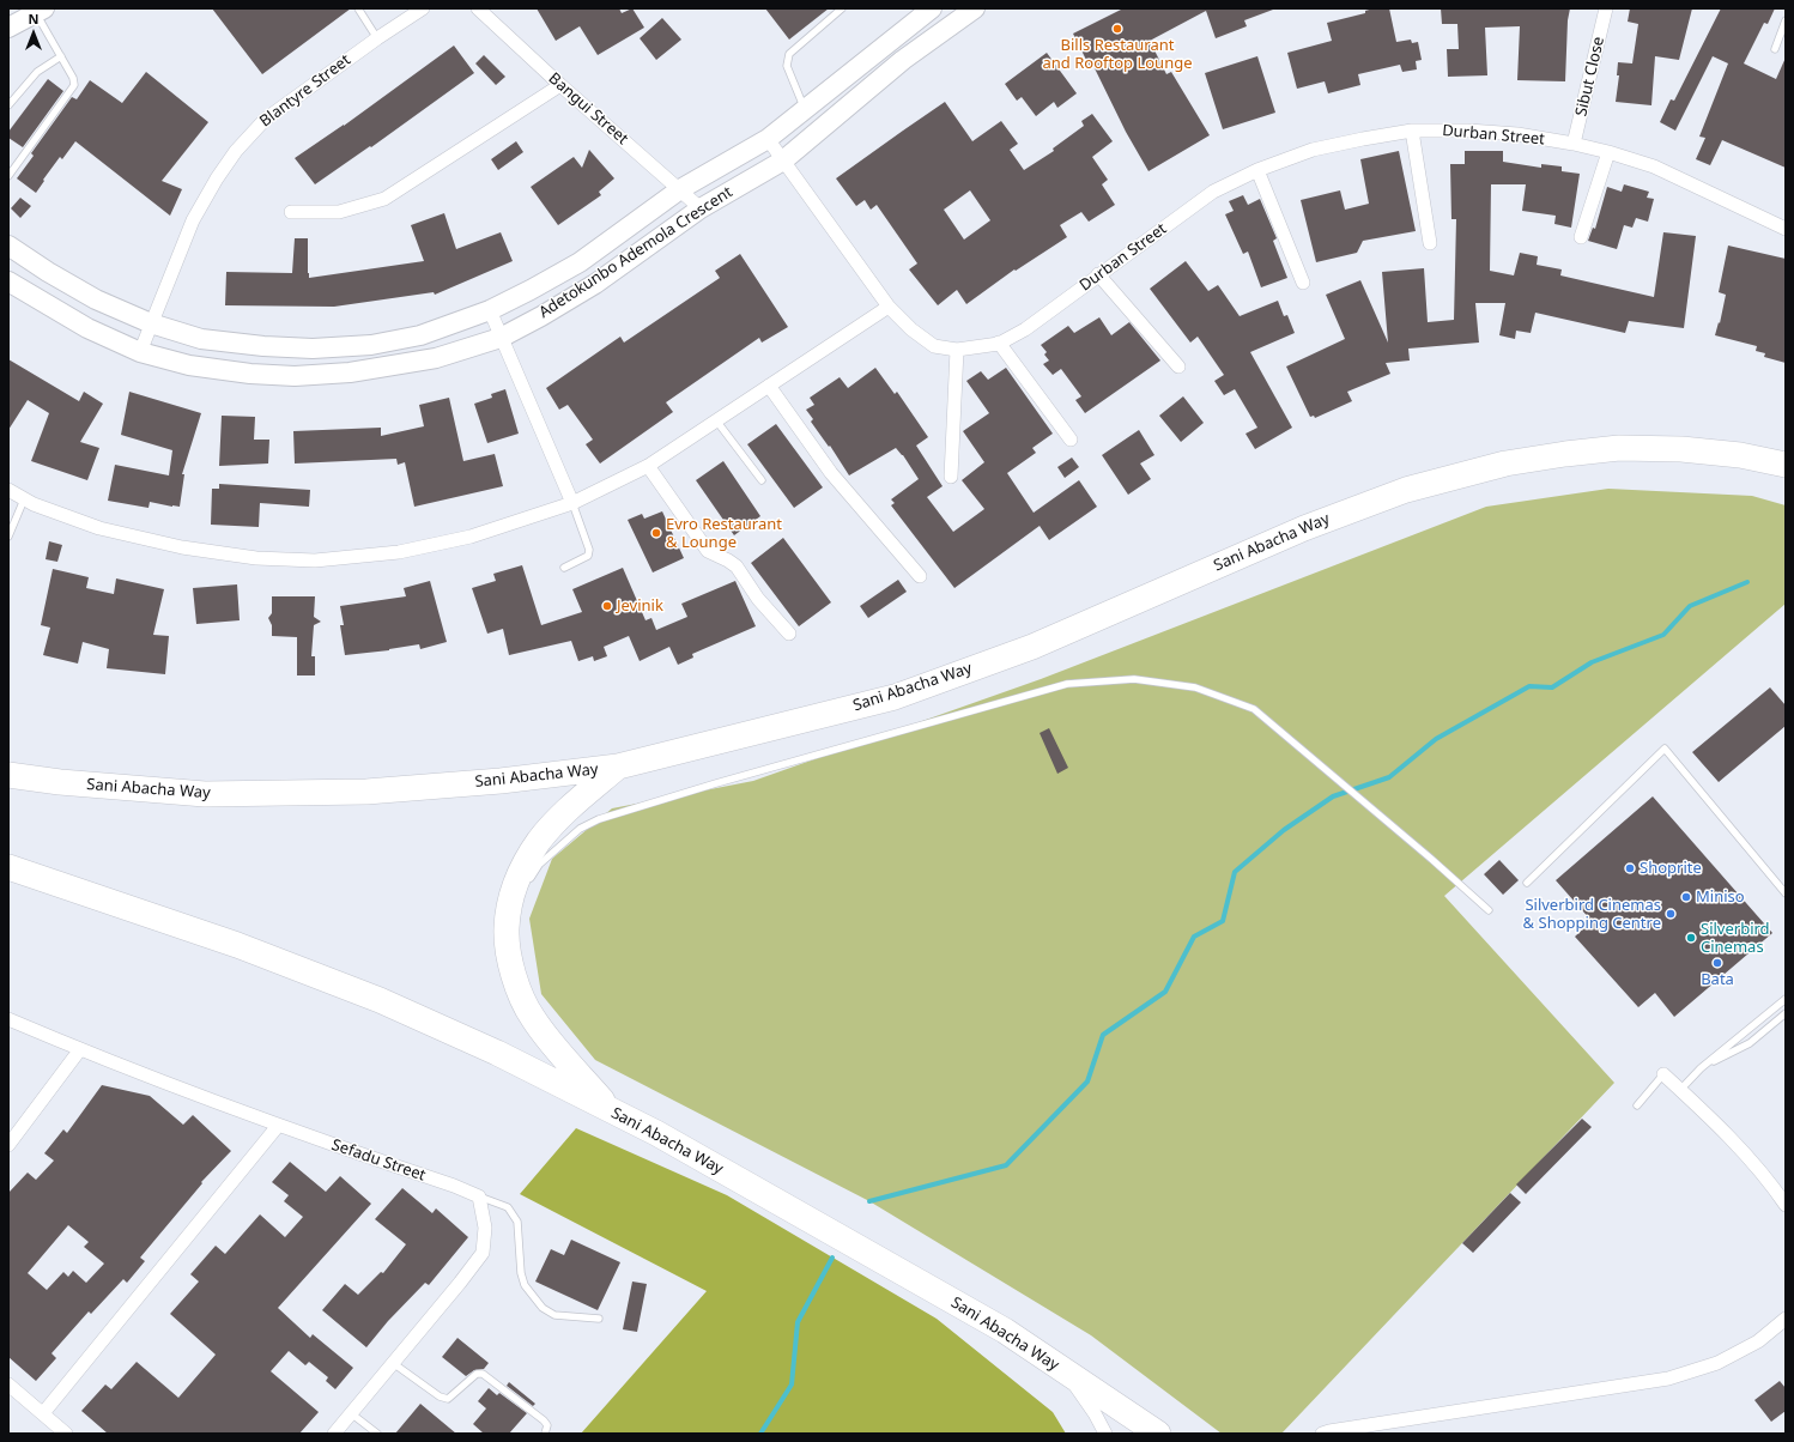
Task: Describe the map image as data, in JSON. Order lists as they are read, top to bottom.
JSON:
{
  "streets": {
    "highway": ["Sani Abacha Way"],
    "main road": ["Adetokunbo Ademola Crescent"],
    "street": [
      "Sibut Close",
      "Blantyre Street",
      "Bangui Street",
      "Durban Street",
      "Sefadu Street"
    ]
  },
  "crossings": [
    ["Sibut Close", "Durban Street"],
    ["Blantyre Street", "Adetokunbo Ademola Crescent"],
    ["Bangui Street", "Adetokunbo Ademola Crescent"],
    ["Durban Street", "Adetokunbo Ademola Crescent"]
  ],
  "places": [
    "Bills Restaurant and Rooftop Lounge",
    "Evro Restaurant & Lounge",
    "Jevinik",
    "Shoprite",
    "Miniso",
    "Silverbird Cinemas & Shopping Centre",
    "Silverbird Cinemas",
    "Bata"
  ],
  "north": "top"
}
